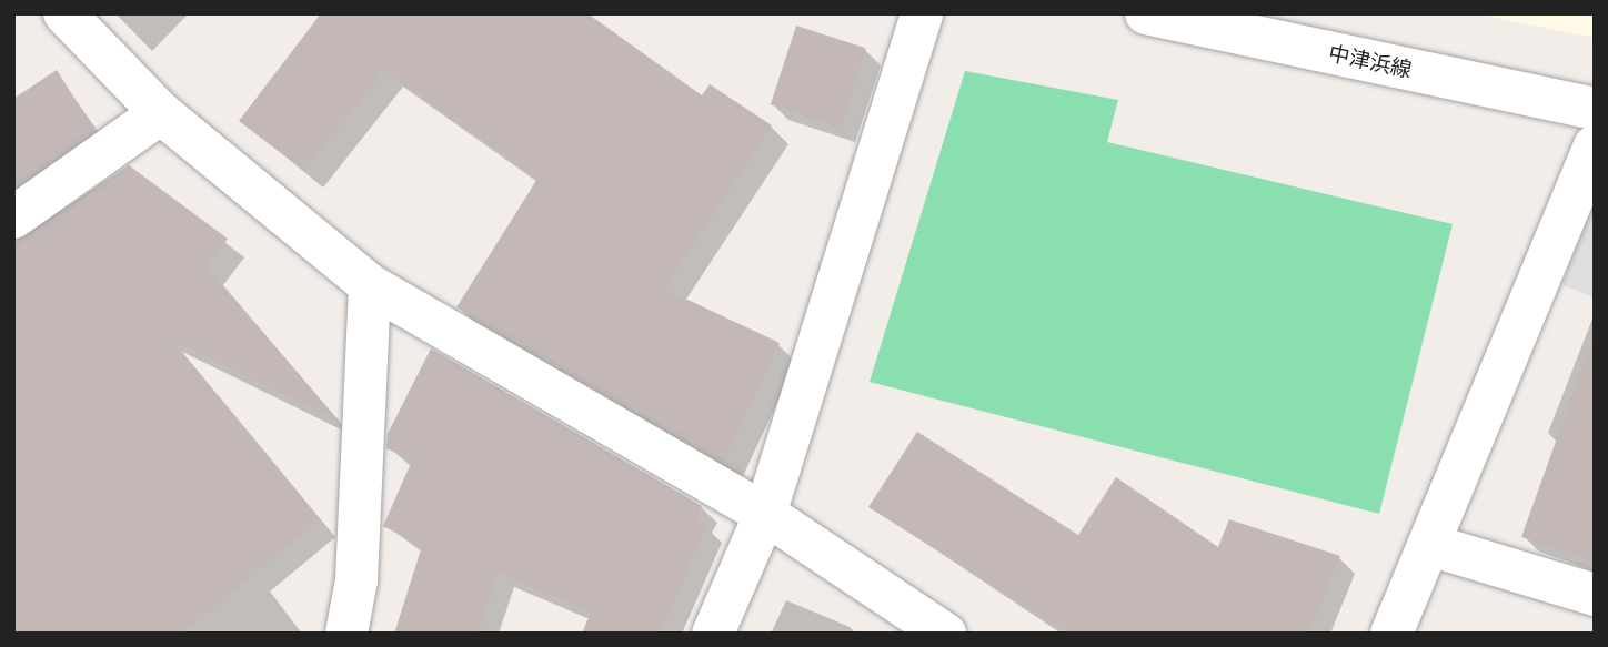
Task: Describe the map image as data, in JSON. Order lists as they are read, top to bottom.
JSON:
{
  "streets": {
    "street": ["中津浜線"]
  }
}
